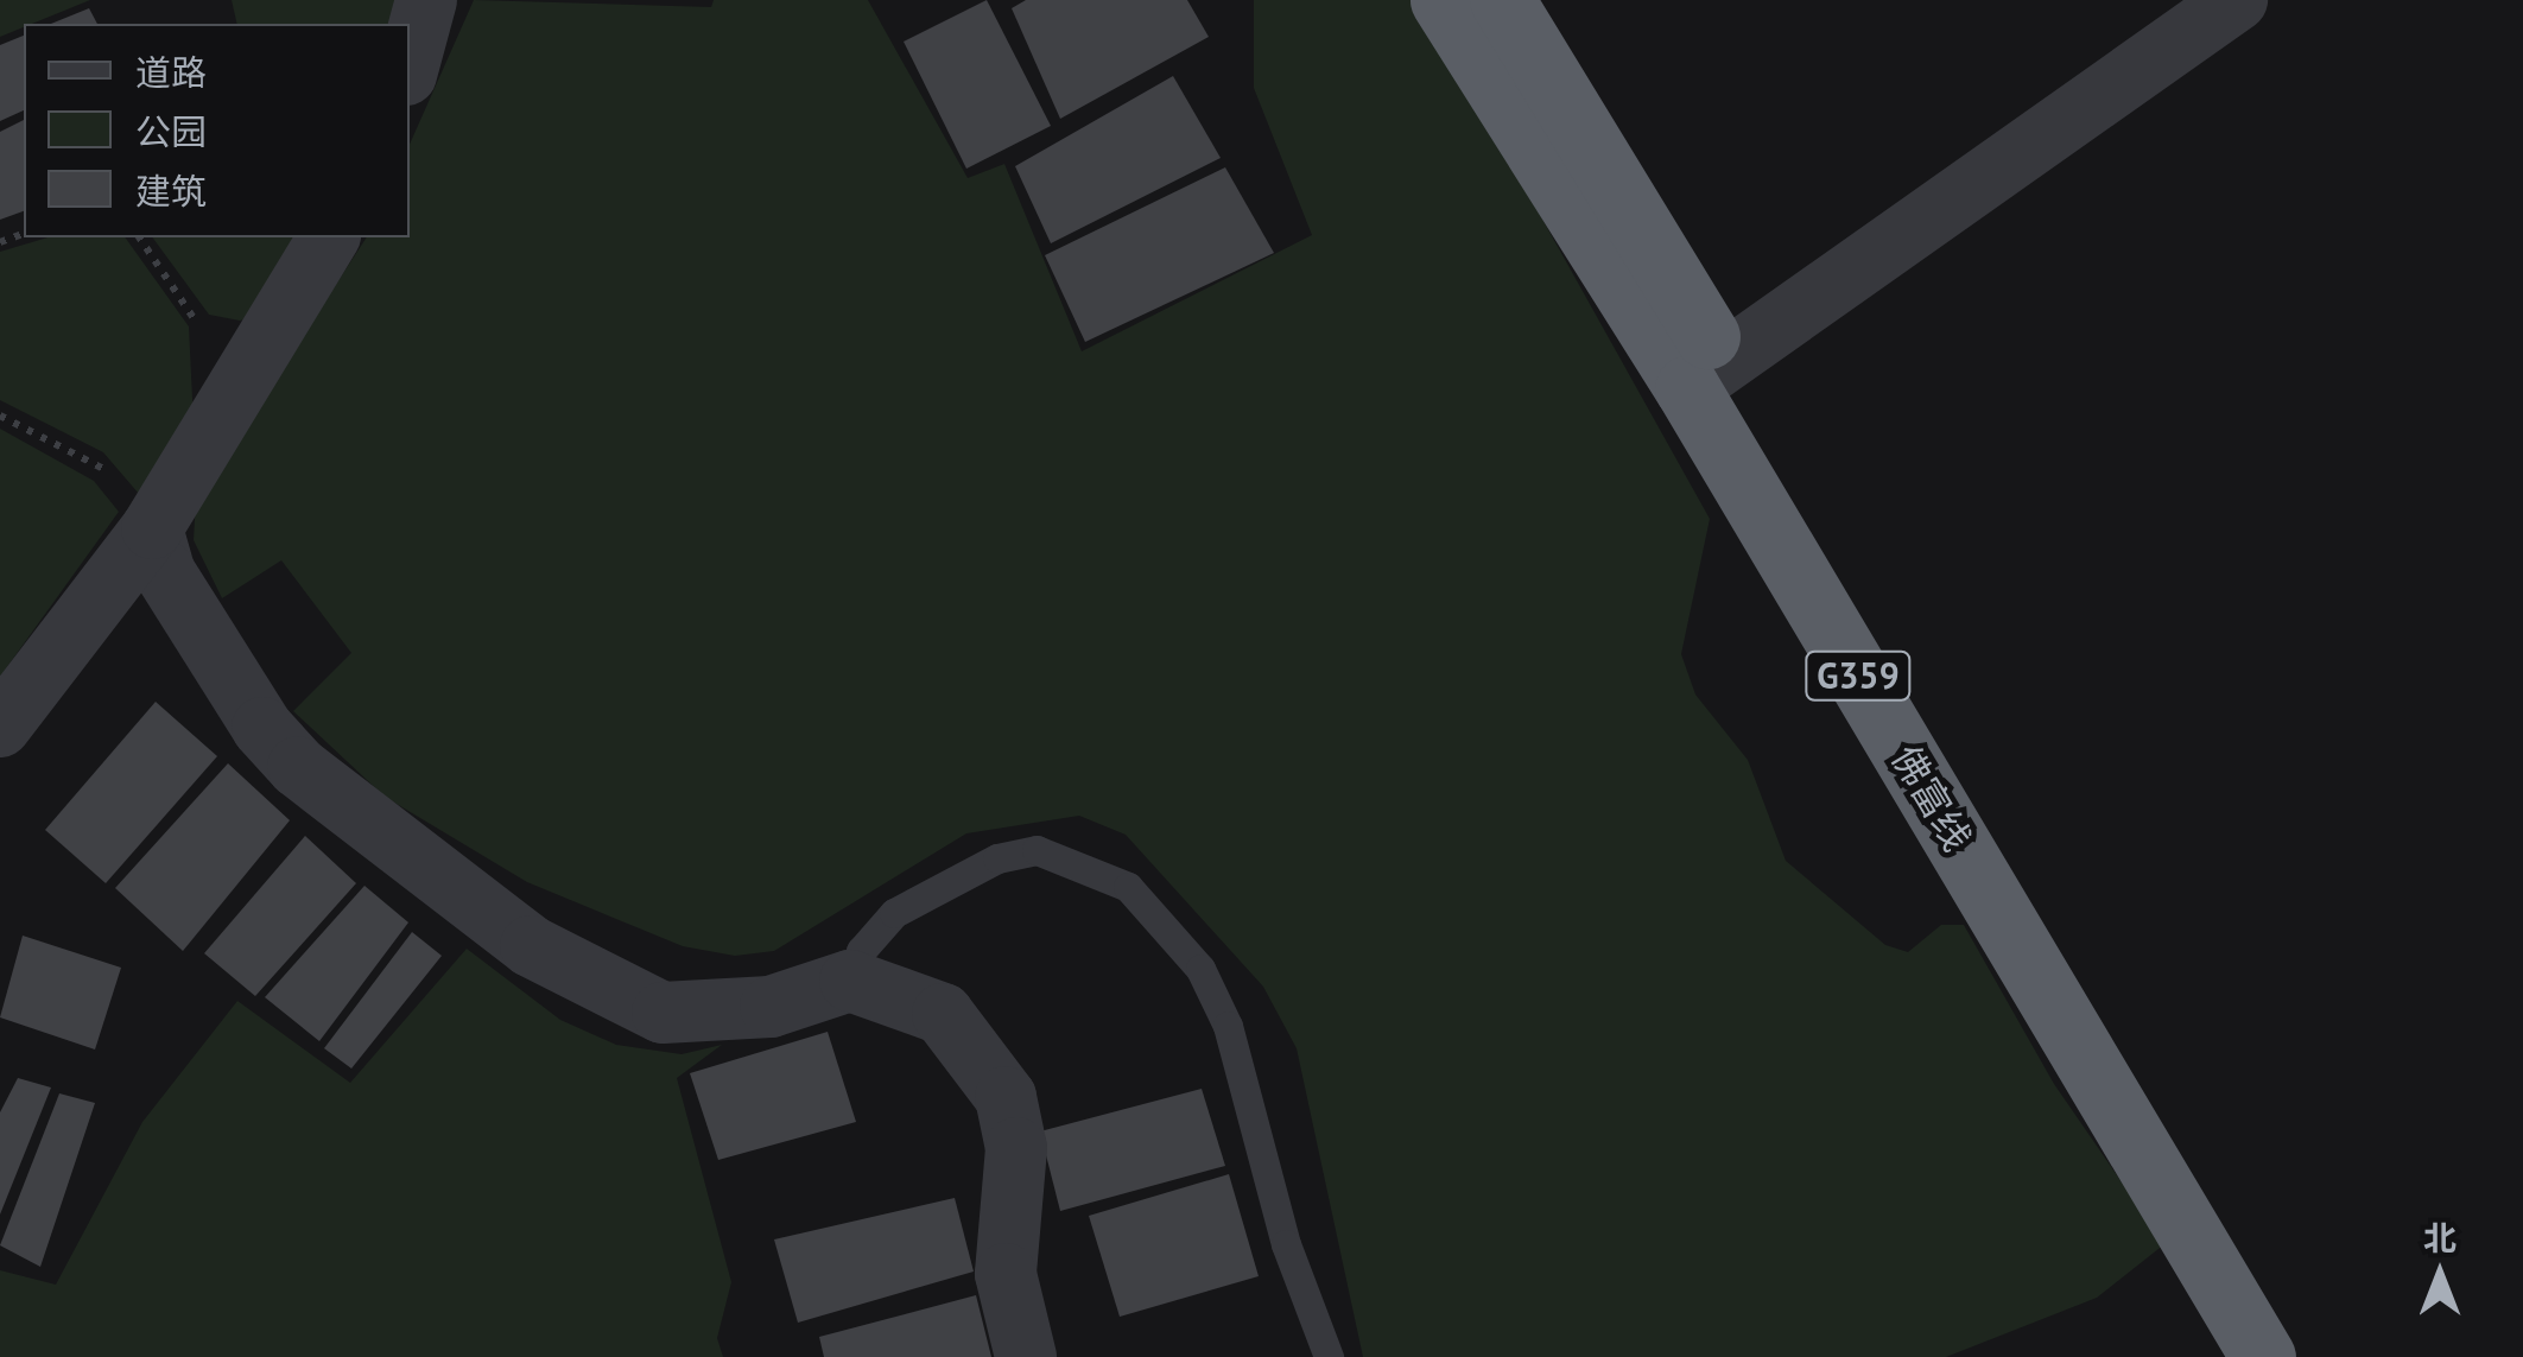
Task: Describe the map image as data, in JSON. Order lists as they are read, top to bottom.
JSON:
{
  "streets": {
    "highway": ["G359", "佛富线"]
  },
  "legend": ["道路", "公园", "建筑"],
  "north": "top"
}
